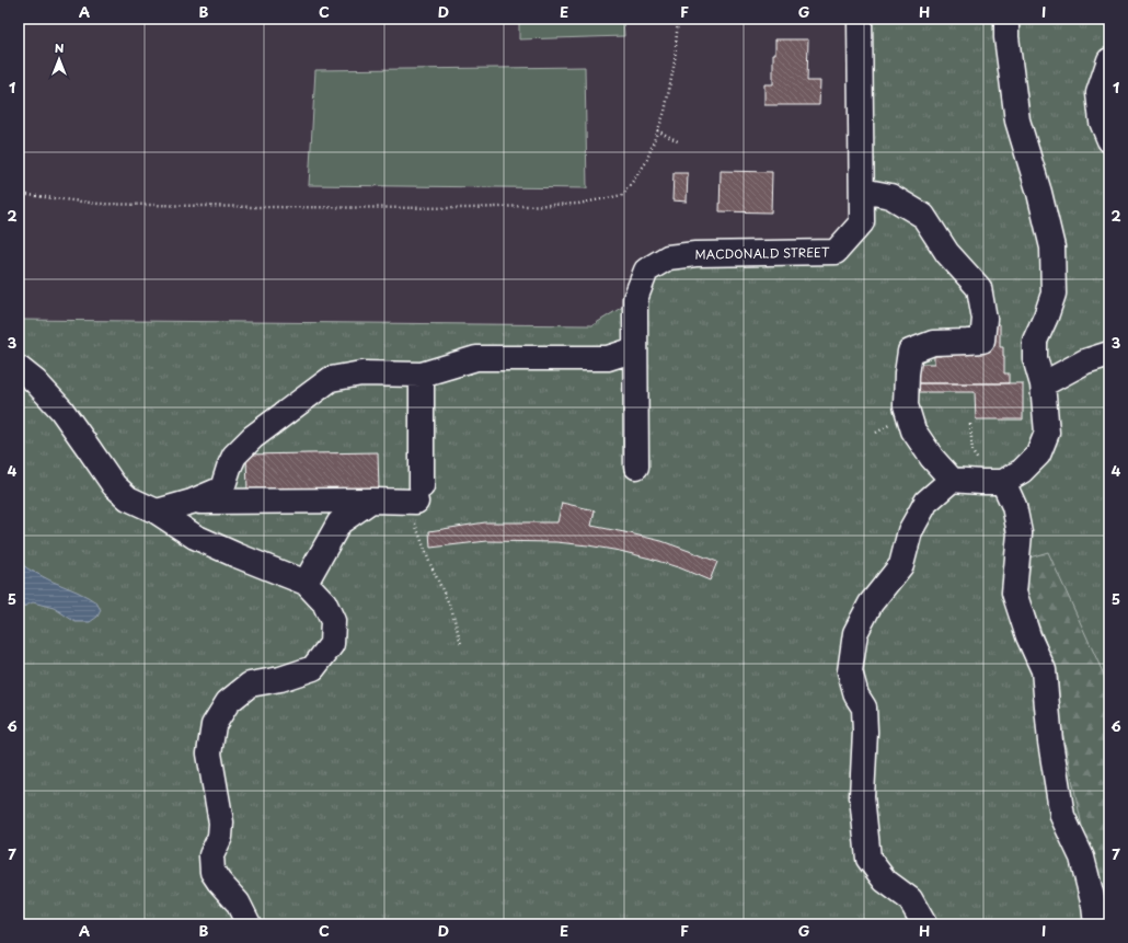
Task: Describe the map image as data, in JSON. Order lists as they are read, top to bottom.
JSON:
{
  "streets": {
    "street": ["MACDONALD STREET"]
  },
  "north": "top",
  "grid": {
    "columns": [
      "A",
      "B",
      "C",
      "D",
      "E",
      "F",
      "G",
      "H",
      "I"
    ],
    "rows": [
      "1",
      "2",
      "3",
      "4",
      "5",
      "6",
      "7"
    ]
  }
}
